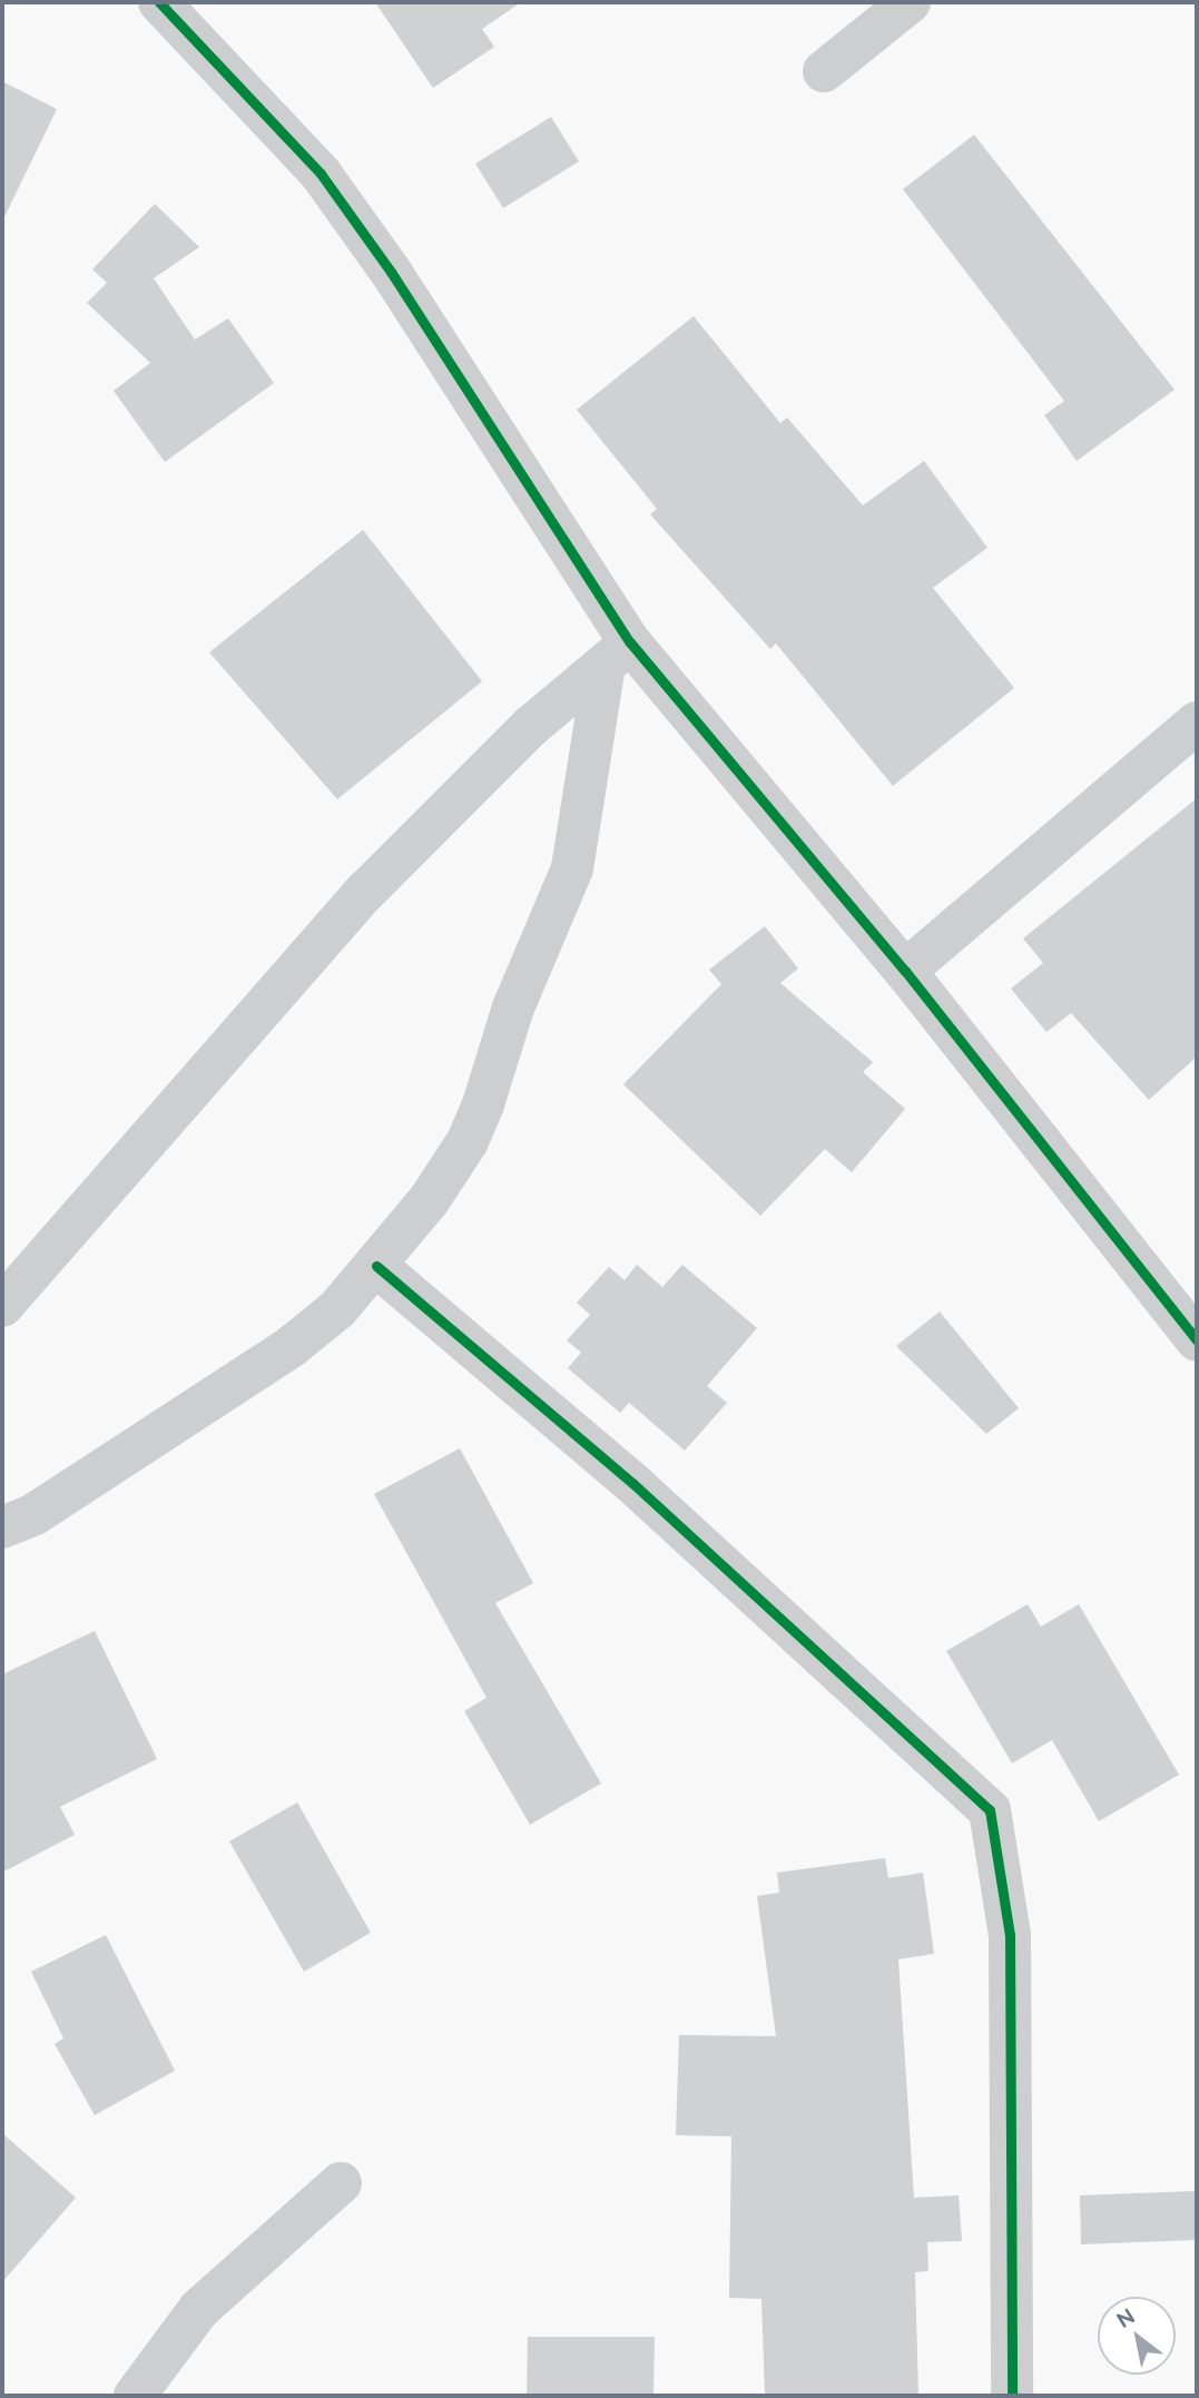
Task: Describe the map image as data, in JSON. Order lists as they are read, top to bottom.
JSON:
{
  "north": "top left"
}
